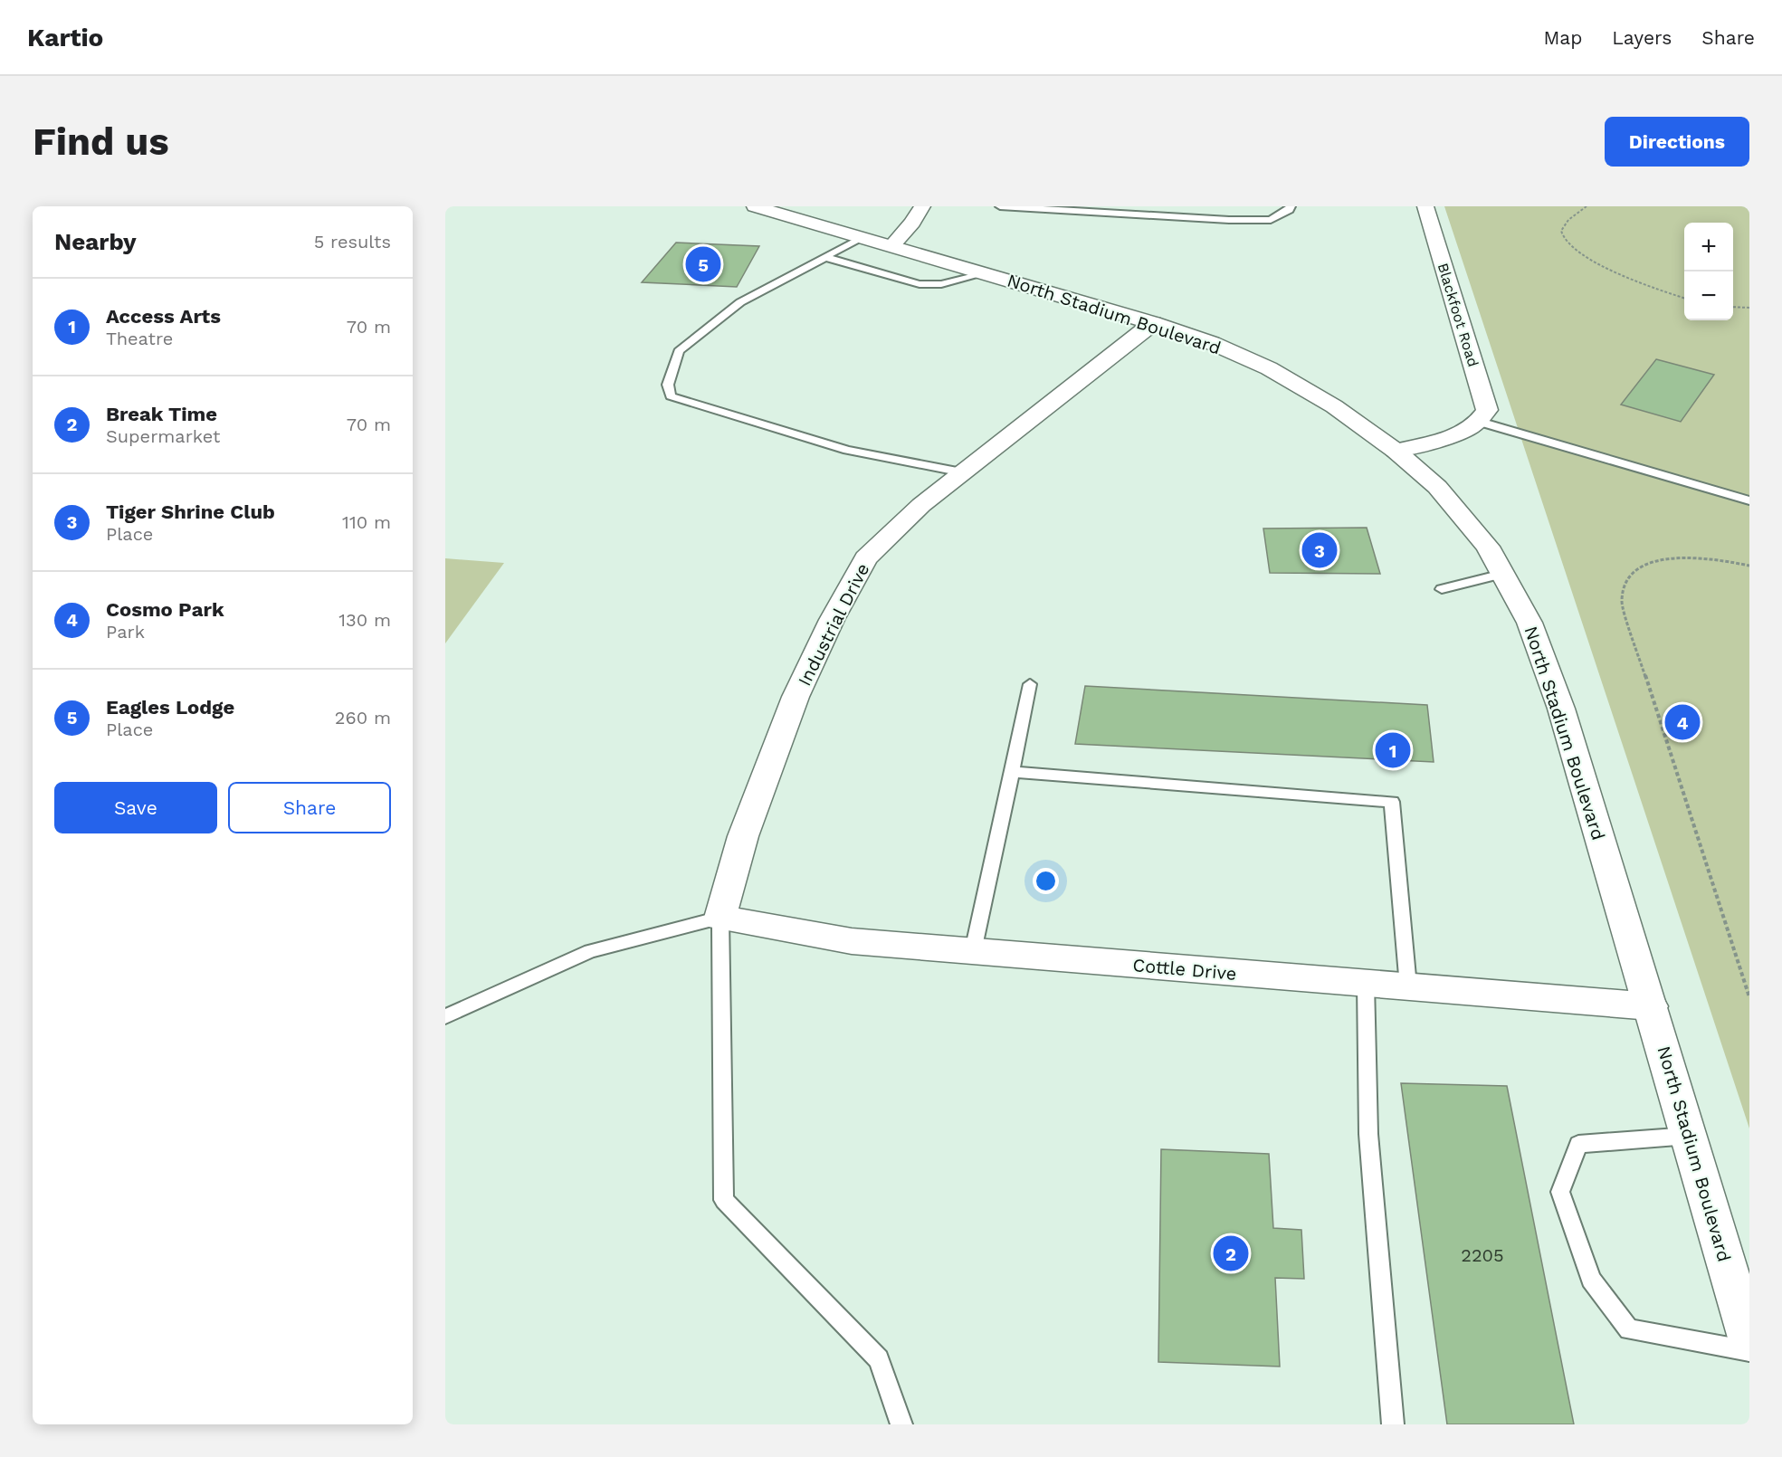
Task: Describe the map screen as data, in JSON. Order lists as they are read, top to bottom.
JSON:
{
  "streets": {
    "street": [
      "North Stadium Boulevard",
      "Blackfoot Road",
      "Industrial Drive",
      "Cottle Drive"
    ]
  },
  "crossings": [
    ["North Stadium Boulevard", "Industrial Drive"],
    ["North Stadium Boulevard", "Cottle Drive"],
    ["Industrial Drive", "Cottle Drive"]
  ],
  "house_numbers": ["2205"],
  "page": {
    "header": "Kartio",
    "nav": ["Map", "Layers", "Share"],
    "buttons": [
      "Directions",
      ["Save", "Share"]
    ],
    "title": "Find us",
    "heading": ["Nearby", "5 results"],
    "map_buttons": ["+", "−"],
    "pins": [
      "5",
      "3",
      "4",
      "1",
      "2"
    ],
    "list": [
      {
        "mark": "1",
        "name": "Access Arts",
        "note": "Theatre",
        "value": "70 m"
      },
      {
        "mark": "2",
        "name": "Break Time",
        "note": "Supermarket",
        "value": "70 m"
      },
      {
        "mark": "3",
        "name": "Tiger Shrine Club",
        "note": "Place",
        "value": "110 m"
      },
      {
        "mark": "4",
        "name": "Cosmo Park",
        "note": "Park",
        "value": "130 m"
      },
      {
        "mark": "5",
        "name": "Eagles Lodge",
        "note": "Place",
        "value": "260 m"
      }
    ]
  }
}
